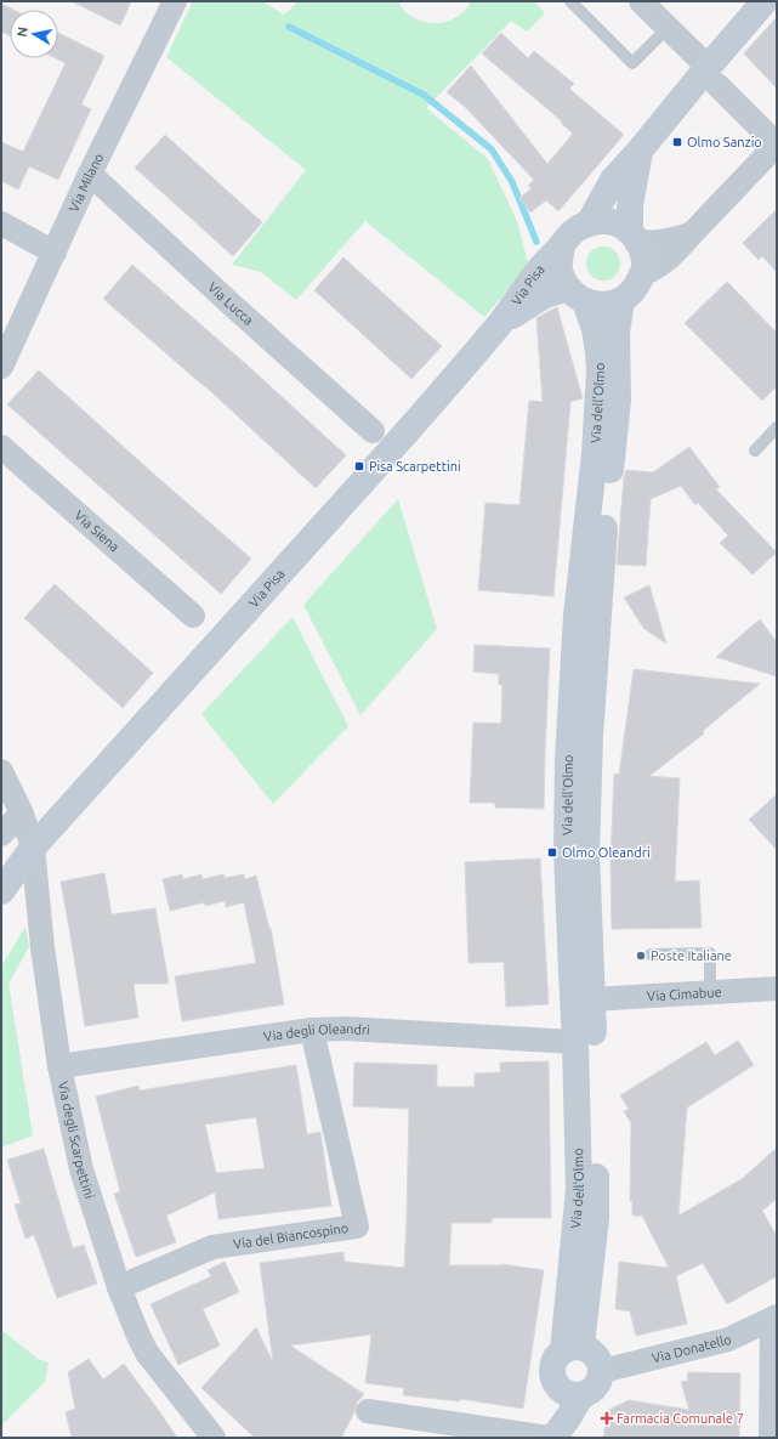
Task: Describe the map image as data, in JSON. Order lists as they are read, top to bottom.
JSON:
{
  "streets": {
    "street": [
      "Via Milano",
      "Via Pisa",
      "Via Lucca",
      "Via dell'Olmo",
      "Via Siena",
      "Via Cimabue",
      "Via degli Oleandri",
      "Via degli Scarpettini",
      "Via del Biancospino",
      "Via Donatello"
    ]
  },
  "crossings": [
    ["Via Milano", "Via Lucca"],
    ["Via Pisa", "Via dell'Olmo"],
    ["Via Pisa", "Via degli Scarpettini"],
    ["Via dell'Olmo", "Via Cimabue"],
    ["Via dell'Olmo", "Via degli Oleandri"],
    ["Via dell'Olmo", "Via Donatello"],
    ["Via degli Oleandri", "Via degli Scarpettini"],
    ["Via degli Oleandri", "Via del Biancospino"],
    ["Via degli Scarpettini", "Via del Biancospino"]
  ],
  "places": {
    "transit": ["Olmo Sanzio", "Pisa Scarpettini", "Olmo Oleandri"],
    "other": ["Poste Italiane"],
    "health": ["Farmacia Comunale 7"]
  },
  "north": "left"
}
